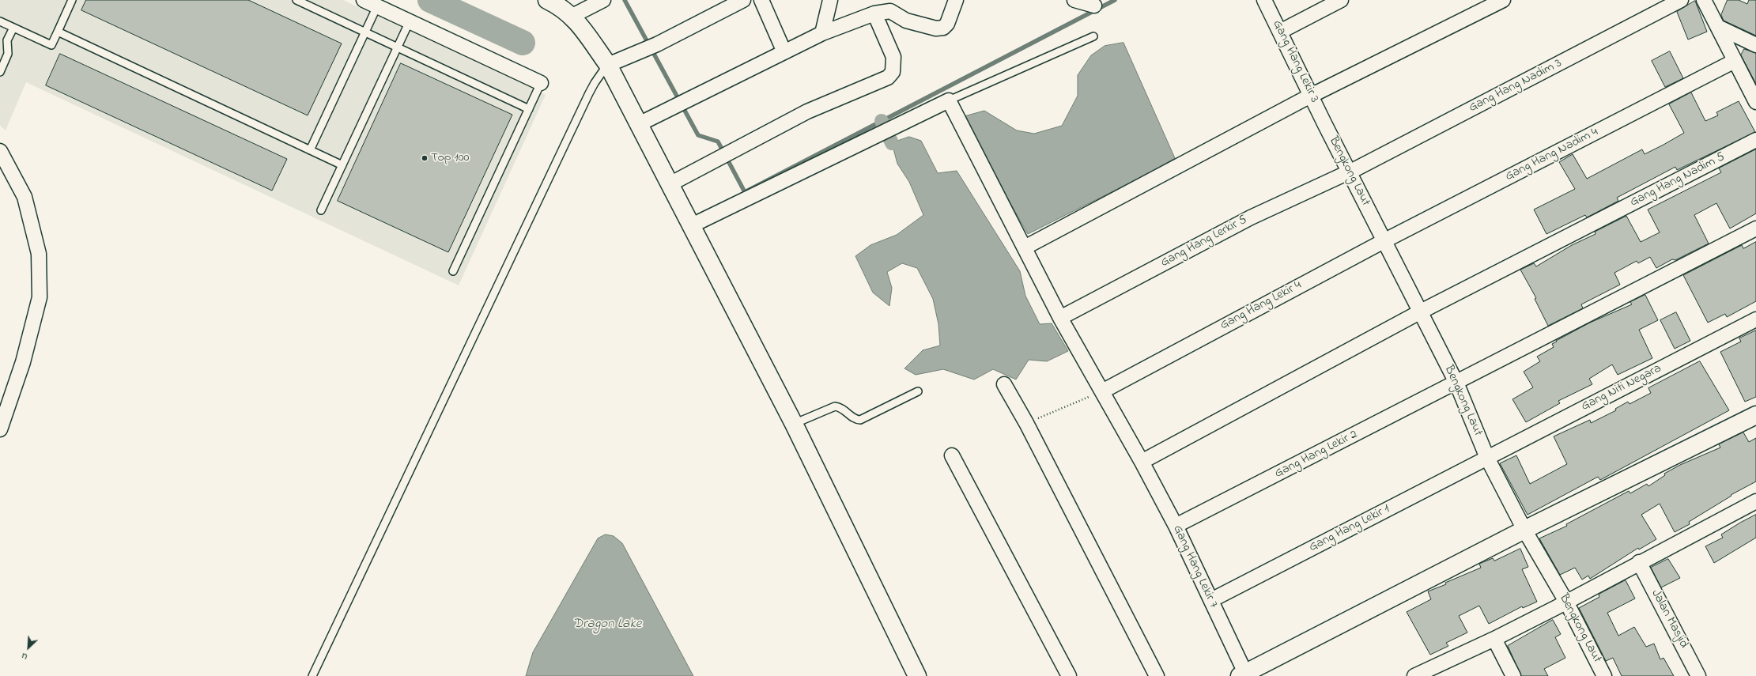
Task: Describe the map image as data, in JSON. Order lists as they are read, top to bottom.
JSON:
{
  "streets": {
    "street": [
      "Gang Hang Lekir 3",
      "Gang Hang Nadim 3",
      "Gang Hang Nadim 4",
      "Bengkong Laut",
      "Gang Hang Nadim 5",
      "Gang Hang Lerkir 5",
      "Gang Hang Lekir 4",
      "Gang Niti Negara",
      "Gang Hang Lekir 2",
      "Gang Hang Lekir 1",
      "Gang Hang Lekir 7",
      "Jalan Masjid"
    ]
  },
  "crossings": [
    ["Gang Hang Lekir 3", "Bengkong Laut"],
    ["Gang Hang Nadim 3", "Bengkong Laut"],
    ["Gang Hang Nadim 3", "Gang Hang Lerkir 5"],
    ["Gang Hang Nadim 4", "Bengkong Laut"],
    ["Gang Hang Nadim 4", "Gang Hang Lekir 4"],
    ["Bengkong Laut", "Gang Hang Nadim 5"],
    ["Bengkong Laut", "Gang Hang Lerkir 5"],
    ["Bengkong Laut", "Gang Hang Lekir 4"],
    ["Bengkong Laut", "Gang Niti Negara"],
    ["Bengkong Laut", "Gang Hang Lekir 2"],
    ["Bengkong Laut", "Gang Hang Lekir 1"],
    ["Gang Hang Nadim 5", "Gang Hang Lekir 7"],
    ["Gang Hang Lerkir 5", "Gang Hang Lekir 7"],
    ["Gang Hang Lekir 4", "Gang Hang Lekir 7"],
    ["Gang Niti Negara", "Gang Hang Lekir 1"],
    ["Gang Hang Lekir 2", "Gang Hang Lekir 7"],
    ["Gang Hang Lekir 1", "Gang Hang Lekir 7"]
  ],
  "water": ["Dragon Lake"],
  "places": ["Top 100"],
  "north": "bottom left"
}
